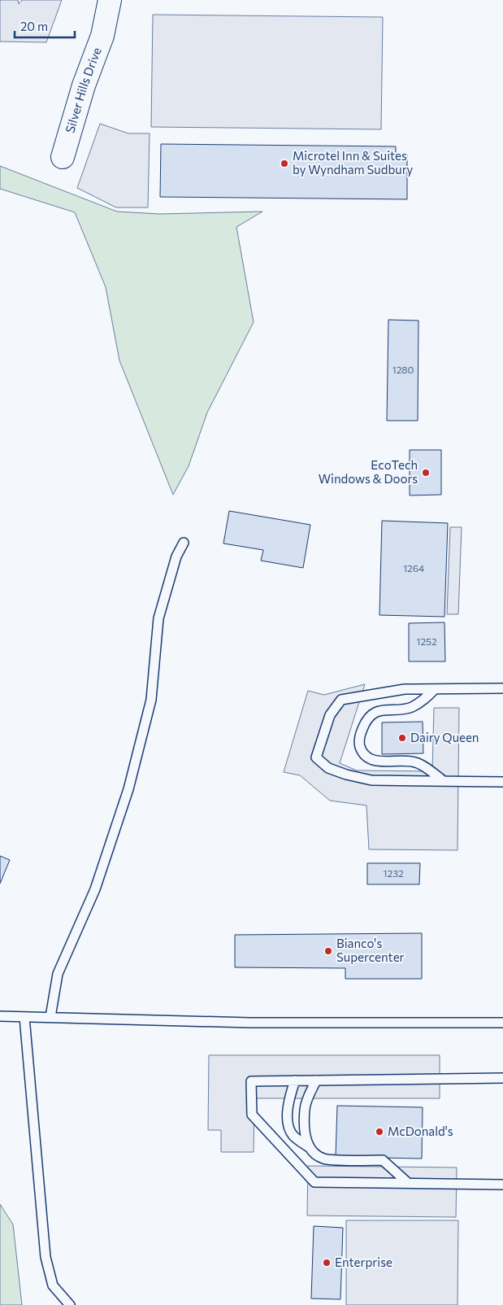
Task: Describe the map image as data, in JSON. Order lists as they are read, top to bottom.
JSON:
{
  "streets": {
    "street": ["Silver Hills Drive"]
  },
  "places": [
    "Microtel Inn & Suites by Wyndham Sudbury",
    "EcoTech Windows & Doors",
    "Dairy Queen",
    "Bianco's Supercenter",
    "McDonald's",
    "Enterprise"
  ],
  "house_numbers": [
    "1280",
    "1264",
    "1252",
    "1232"
  ],
  "scale_bar": "20 m"
}
